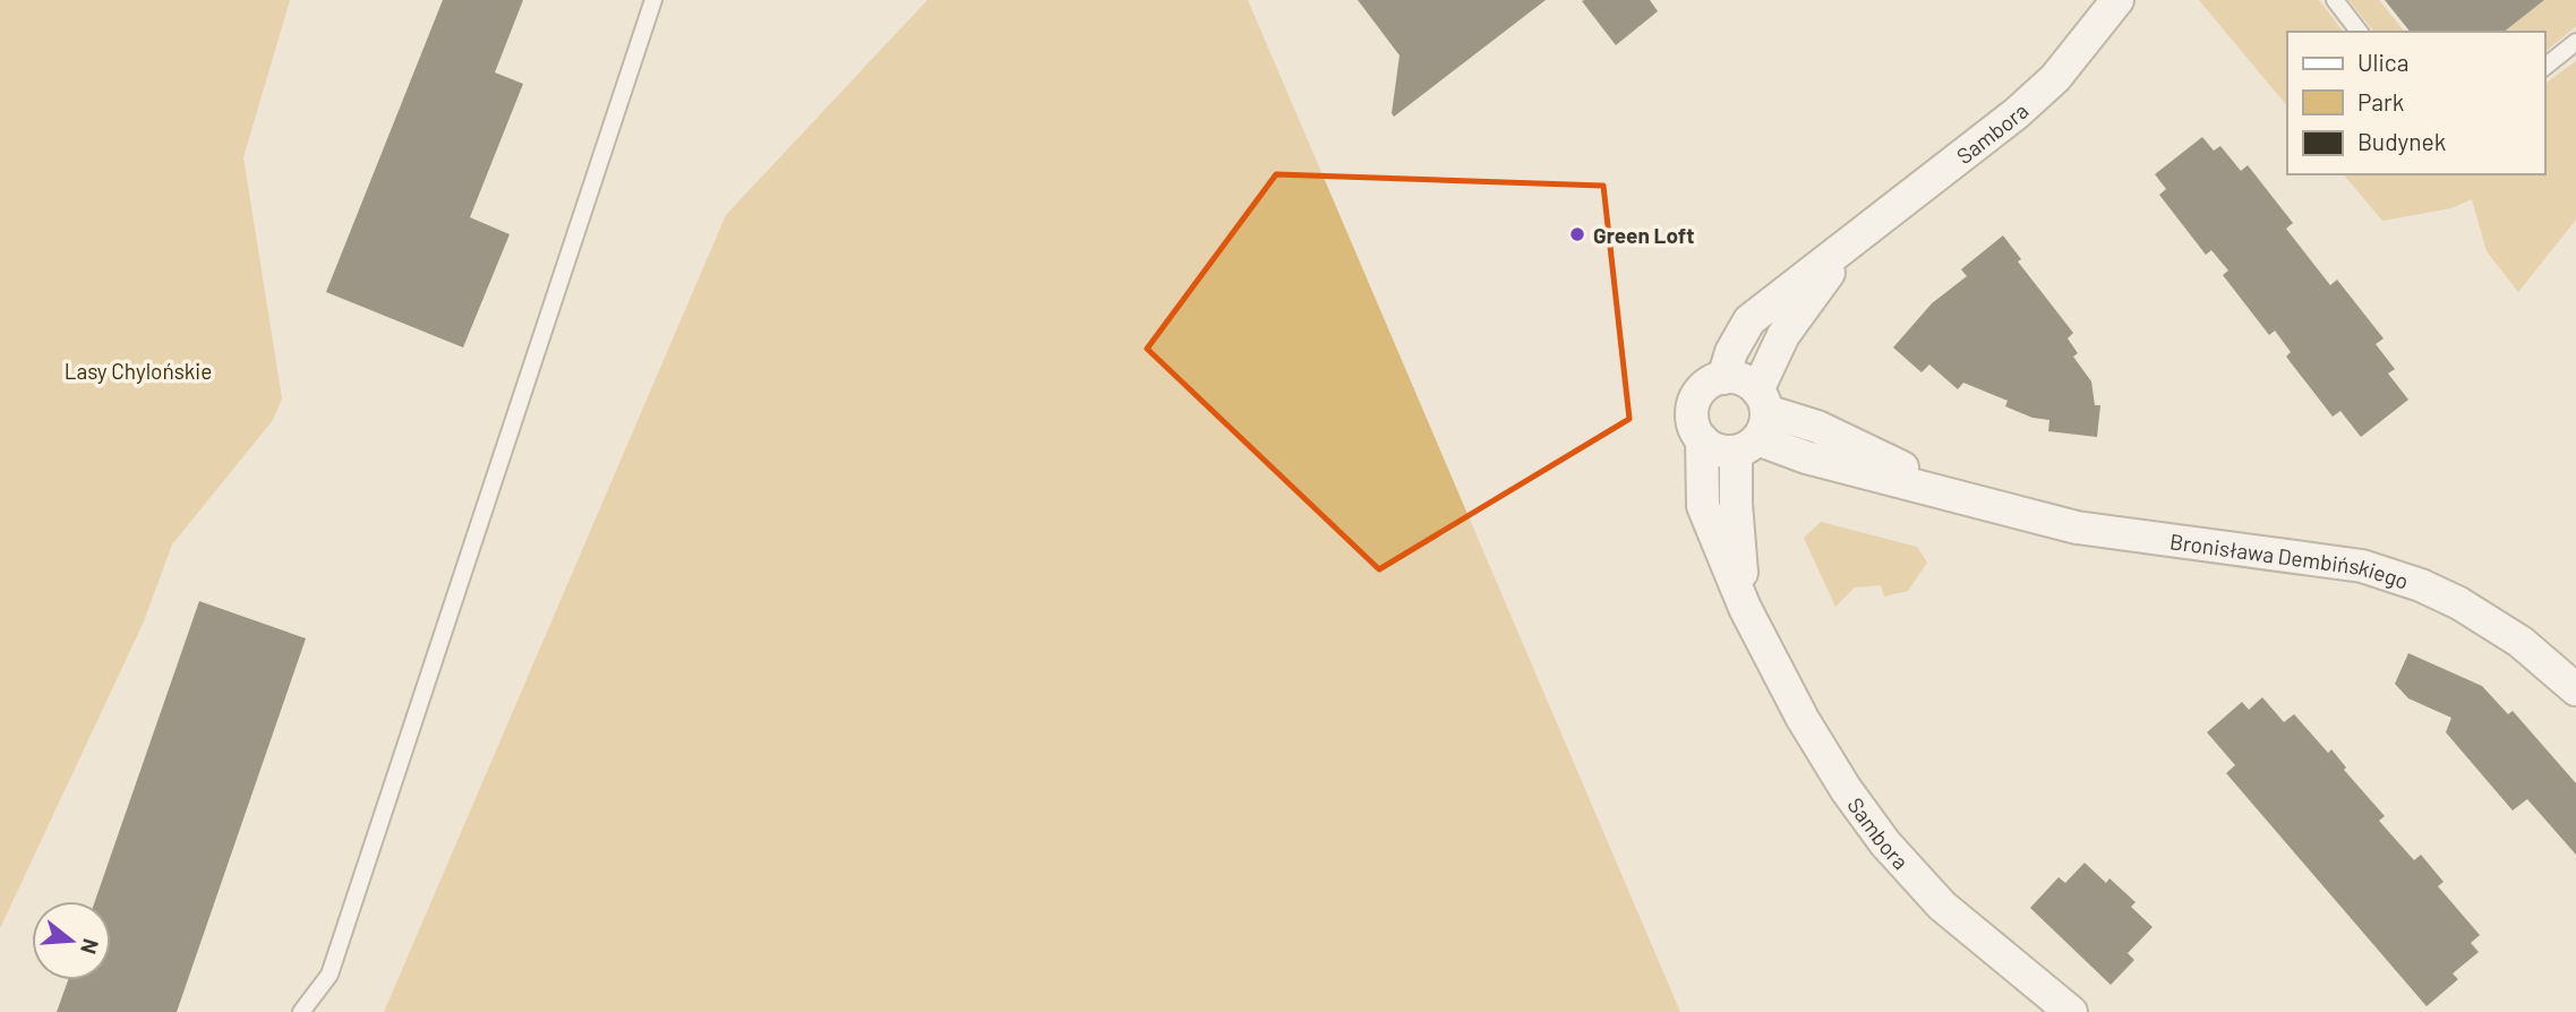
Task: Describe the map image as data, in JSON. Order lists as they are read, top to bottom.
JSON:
{
  "streets": {
    "street": ["Sambora", "Bronisława Dembińskiego"]
  },
  "crossings": [
    ["Sambora", "Bronisława Dembińskiego"]
  ],
  "parks": ["Lasy Chylońskie"],
  "places": ["Green Loft"],
  "legend": ["Ulica", "Park", "Budynek"],
  "north": "right"
}
